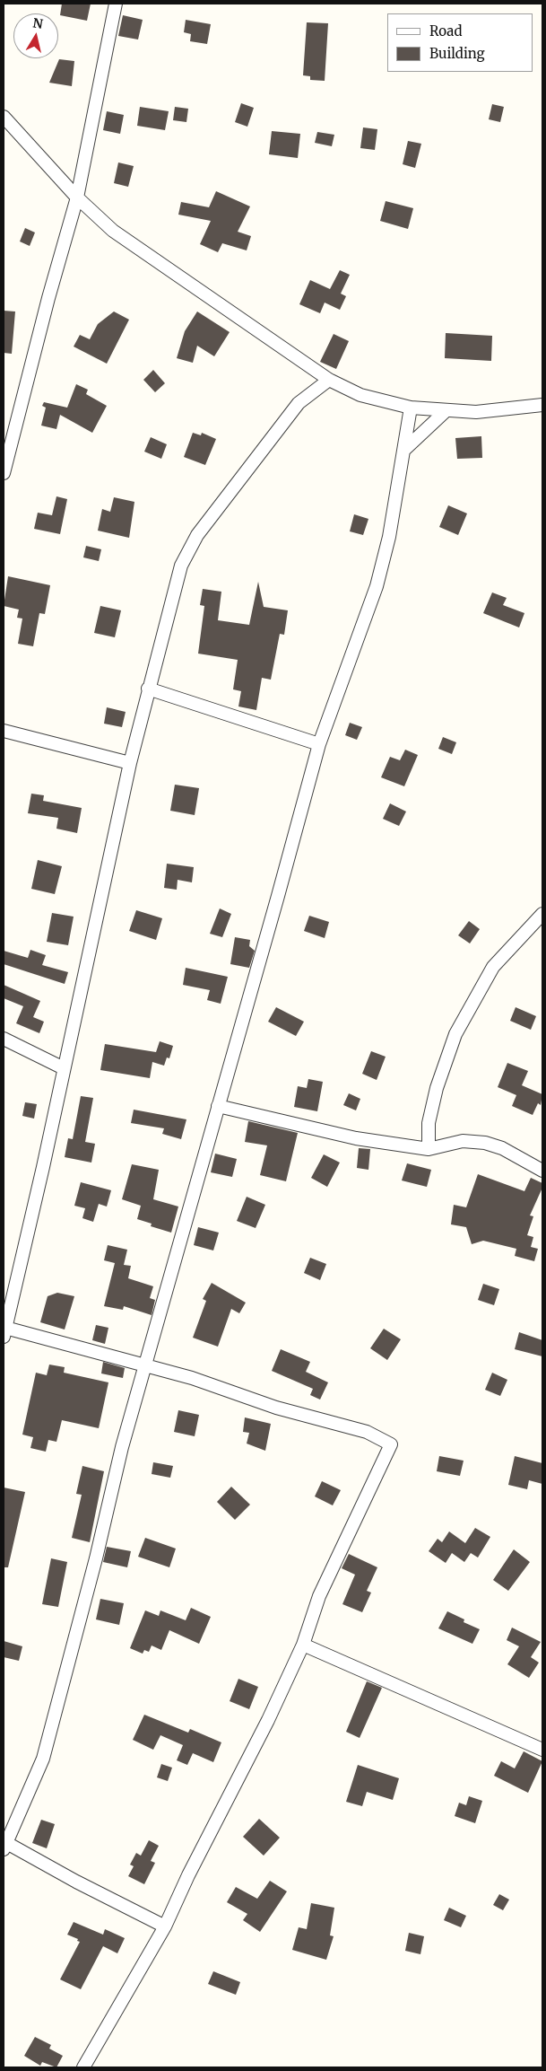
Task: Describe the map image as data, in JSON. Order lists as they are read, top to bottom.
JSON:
{
  "legend": ["Road", "Building"],
  "north": "top"
}
